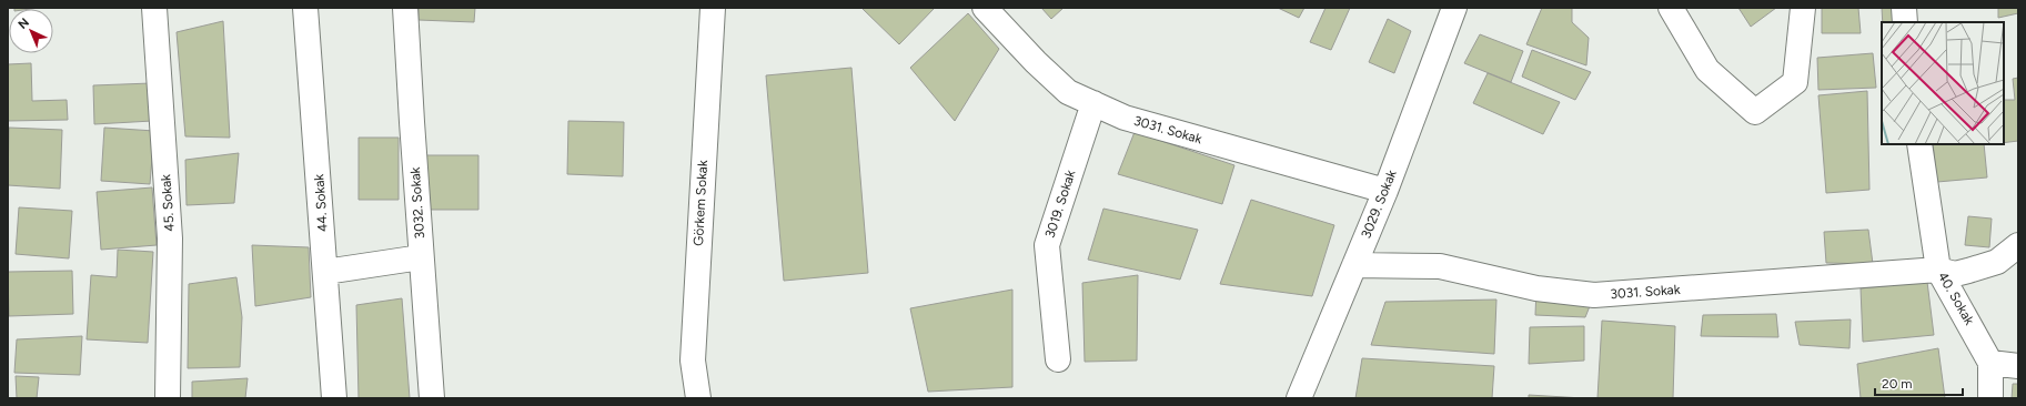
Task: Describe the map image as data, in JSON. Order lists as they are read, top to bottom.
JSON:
{
  "streets": {
    "street": [
      "3031. Sokak",
      "45. Sokak",
      "44. Sokak",
      "3032. Sokak",
      "Görkem Sokak",
      "3019. Sokak",
      "3029. Sokak",
      "40. Sokak"
    ]
  },
  "crossings": [
    ["3031. Sokak", "3019. Sokak"],
    ["3031. Sokak", "3029. Sokak"],
    ["3031. Sokak", "40. Sokak"]
  ],
  "scale_bar": "20 m",
  "north": "top left"
}
